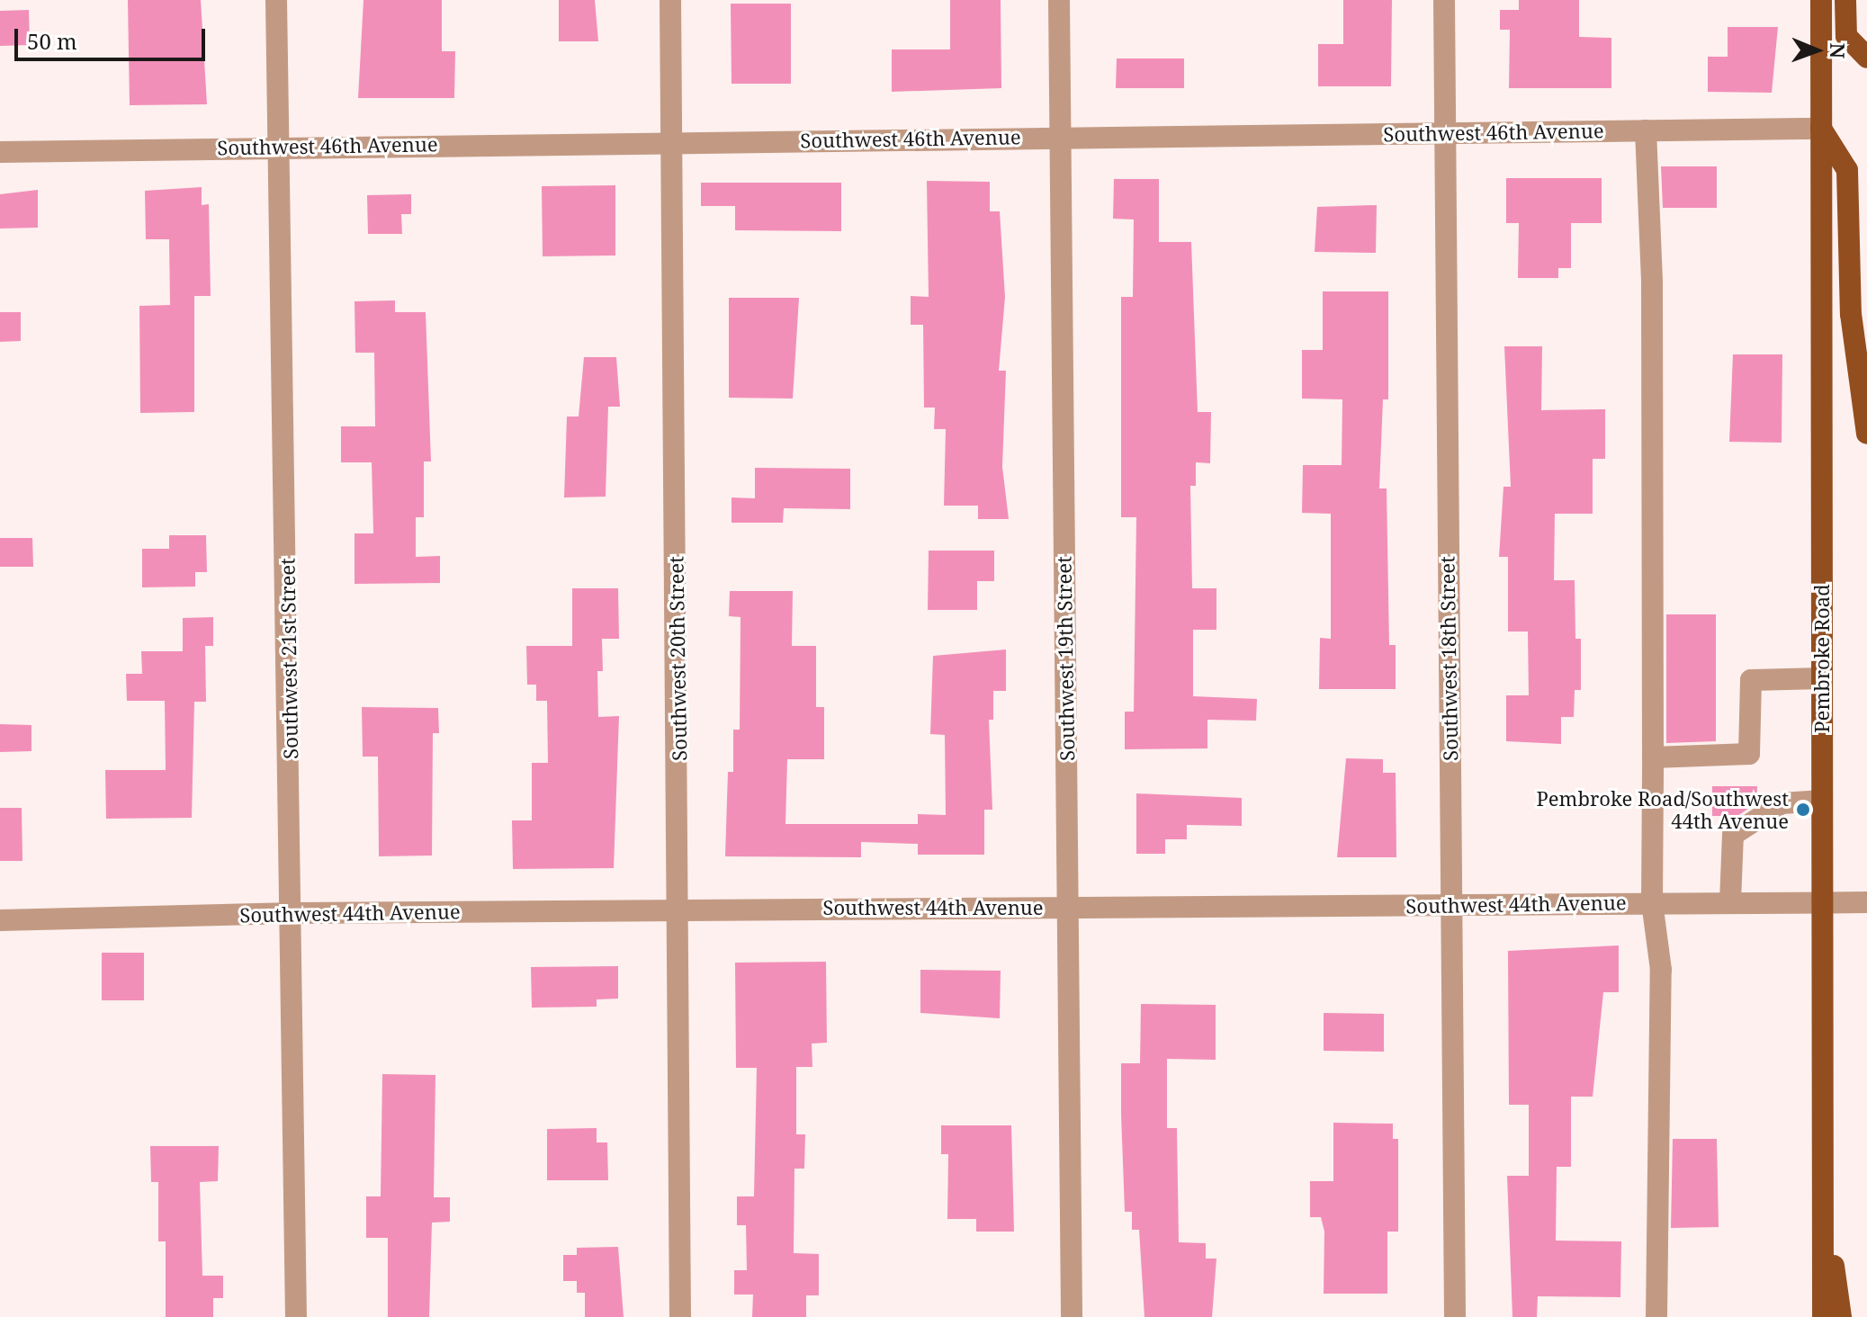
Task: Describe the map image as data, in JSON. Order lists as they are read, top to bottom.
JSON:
{
  "streets": {
    "main road": ["Pembroke Road"],
    "street": [
      "Southwest 46th Avenue",
      "Southwest 21st Street",
      "Southwest 20th Street",
      "Southwest 19th Street",
      "Southwest 18th Street",
      "Southwest 44th Avenue"
    ]
  },
  "crossings": [
    ["Southwest 46th Avenue", "Southwest 21st Street"],
    ["Southwest 46th Avenue", "Southwest 20th Street"],
    ["Southwest 46th Avenue", "Southwest 19th Street"],
    ["Southwest 46th Avenue", "Southwest 18th Street"],
    ["Southwest 46th Avenue", "Pembroke Road"],
    ["Southwest 21st Street", "Southwest 44th Avenue"],
    ["Southwest 20th Street", "Southwest 44th Avenue"],
    ["Southwest 19th Street", "Southwest 44th Avenue"],
    ["Southwest 18th Street", "Southwest 44th Avenue"],
    ["Pembroke Road", "Southwest 44th Avenue"]
  ],
  "places": ["Pembroke Road/Southwest 44th Avenue"],
  "scale_bar": "50 m",
  "north": "right"
}
